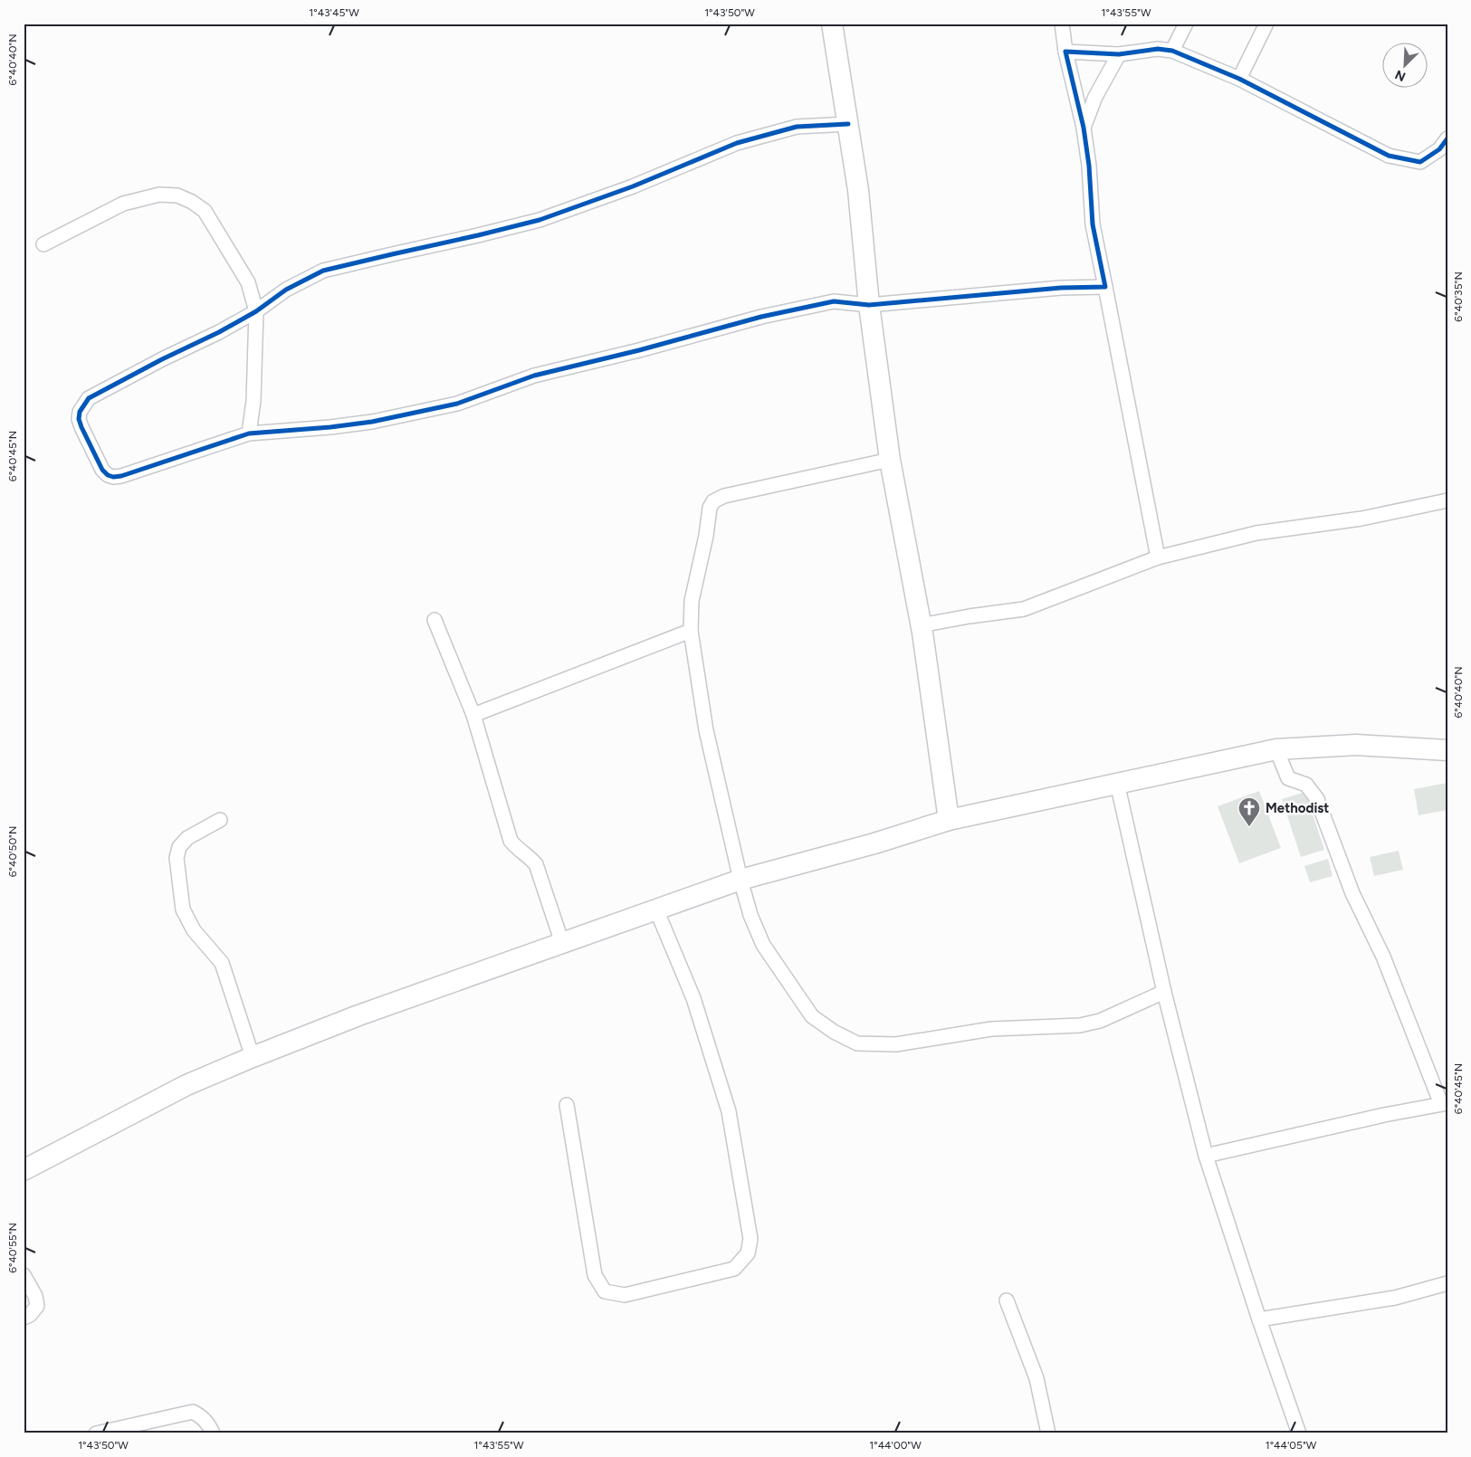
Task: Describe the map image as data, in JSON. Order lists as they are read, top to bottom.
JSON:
{
  "places": {
    "church": ["Methodist"]
  },
  "north": "bottom left",
  "coordinates": [
    "1°43'45\"W",
    "1°43'50\"W",
    "1°43'55\"W",
    "6°40'40\"N",
    "6°40'35\"N",
    "6°40'45\"N",
    "6°40'50\"N",
    "6°40'55\"N",
    "1°44'00\"W",
    "1°44'05\"W"
  ]
}
